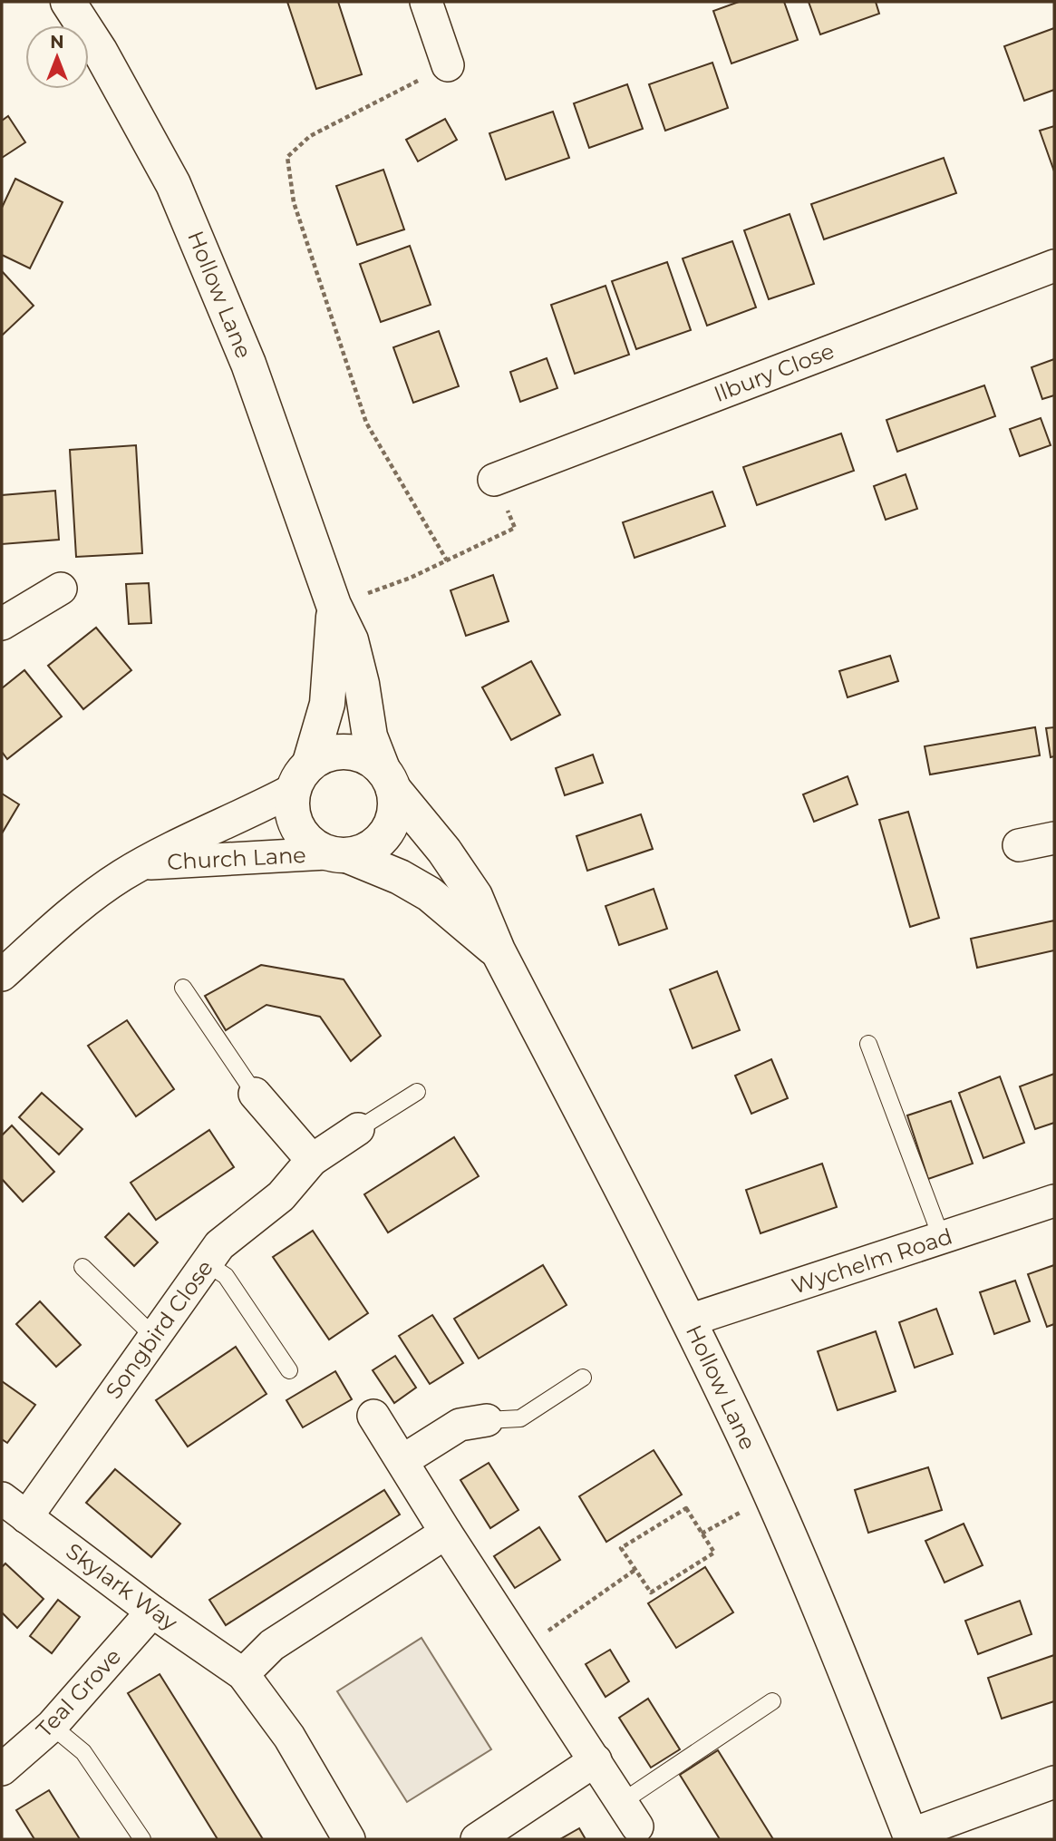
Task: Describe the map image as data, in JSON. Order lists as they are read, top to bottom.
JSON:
{
  "streets": {
    "main road": ["Hollow Lane"],
    "street": [
      "Ilbury Close",
      "Church Lane",
      "Wychelm Road",
      "Songbird Close",
      "Skylark Way",
      "Teal Grove"
    ]
  },
  "crossings": [
    ["Hollow Lane", "Church Lane"],
    ["Hollow Lane", "Wychelm Road"],
    ["Songbird Close", "Skylark Way"],
    ["Skylark Way", "Teal Grove"]
  ],
  "north": "top"
}
